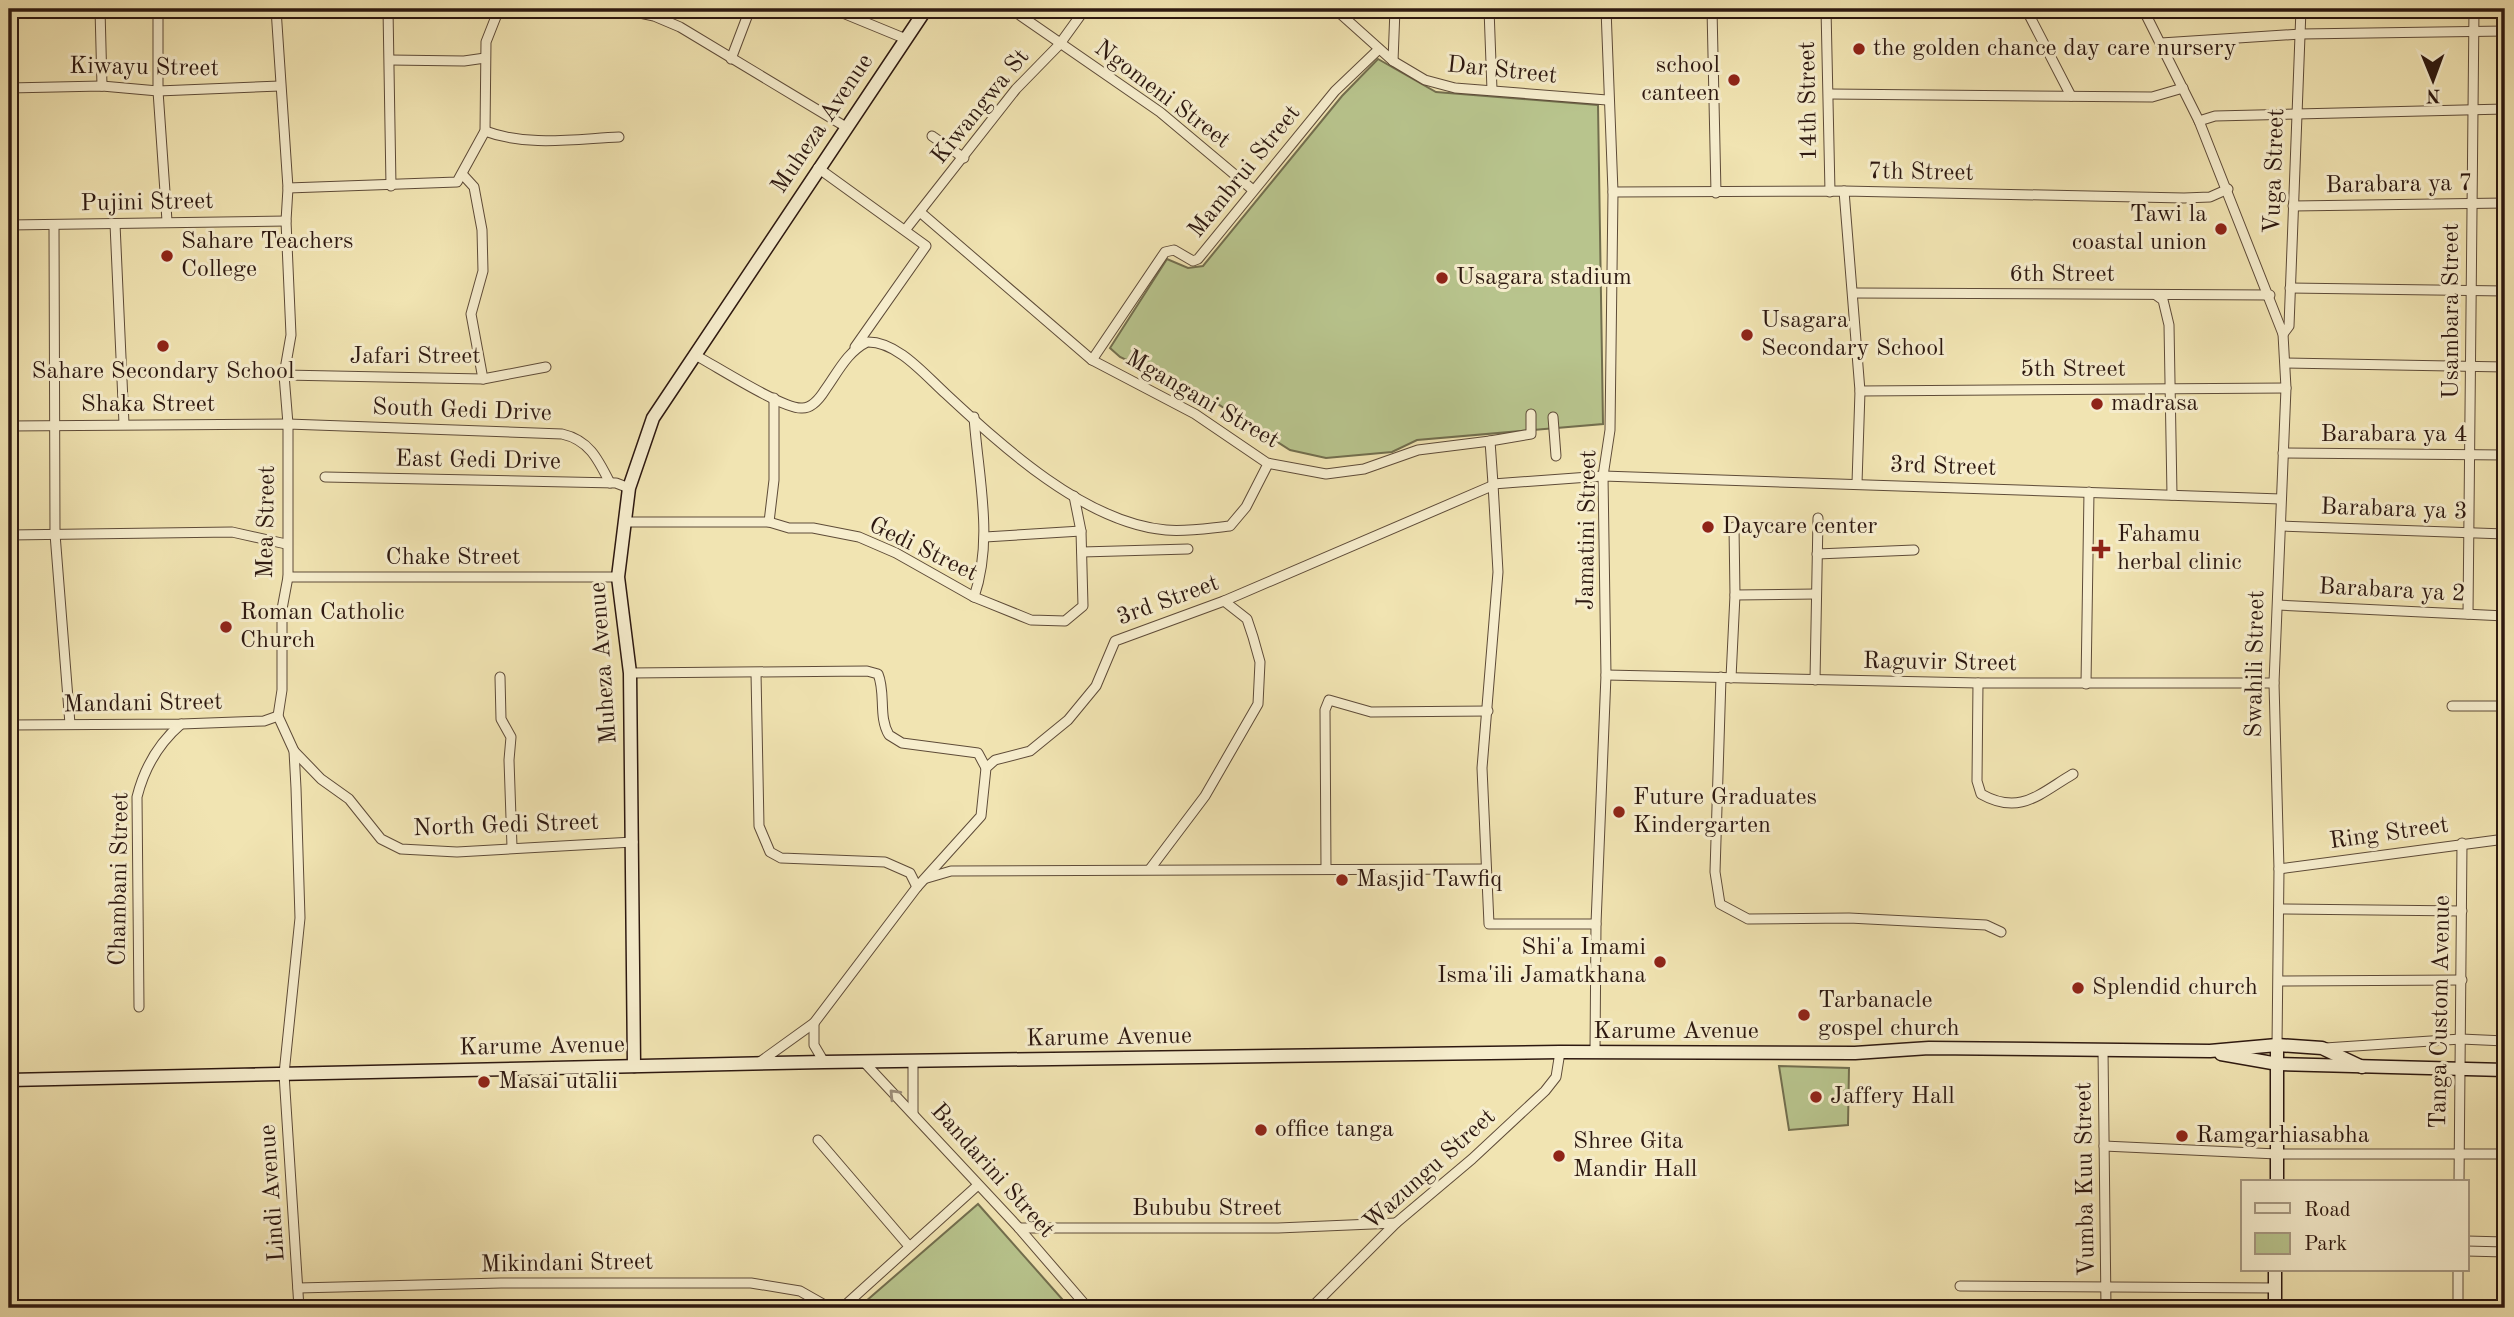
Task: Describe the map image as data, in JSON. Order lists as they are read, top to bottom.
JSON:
{
  "streets": {
    "main road": ["Muheza Avenue", "Swahili Street", "Karume Avenue"],
    "street": [
      "Kiwayu Street",
      "Dar Street",
      "Ngomeni Street",
      "14th Street",
      "Kiwangwa St",
      "Vuga Street",
      "Mambrui Street",
      "7th Street",
      "Barabara ya 7",
      "Pujini Street",
      "6th Street",
      "Usambara Street",
      "Jafari Street",
      "5th Street",
      "Mgangani Street",
      "Shaka Street",
      "South Gedi Drive",
      "Barabara ya 4",
      "East Gedi Drive",
      "3rd Street",
      "Barabara ya 3",
      "Mea Street",
      "Jamatini Street",
      "Gedi Street",
      "Chake Street",
      "Barabara ya 2",
      "Raguvir Street",
      "Mandani Street",
      "North Gedi Street",
      "Ring Street",
      "Chambani Street",
      "Tanga Custom Avenue",
      "Wazungu Street",
      "Bandarini Street",
      "Vumba Kuu Street",
      "Lindi Avenue",
      "Bububu Street",
      "Mikindani Street"
    ]
  },
  "crossings": [
    ["Kiwayu Street", "Mea Street"],
    ["Dar Street", "Mambrui Street"],
    ["Dar Street", "Jamatini Street"],
    ["Ngomeni Street", "Kiwangwa St"],
    ["Ngomeni Street", "Mambrui Street"],
    ["14th Street", "7th Street"],
    ["Kiwangwa St", "Mgangani Street"],
    ["Muheza Avenue", "East Gedi Drive"],
    ["Muheza Avenue", "Gedi Street"],
    ["Muheza Avenue", "Chake Street"],
    ["Muheza Avenue", "North Gedi Street"],
    ["Muheza Avenue", "Karume Avenue"],
    ["Vuga Street", "Barabara ya 7"],
    ["Vuga Street", "Swahili Street"],
    ["Mambrui Street", "Mgangani Street"],
    ["7th Street", "Jamatini Street"],
    ["7th Street", "Swahili Street"],
    ["Barabara ya 7", "Usambara Street"],
    ["Pujini Street", "Mea Street"],
    ["6th Street", "Swahili Street"],
    ["Usambara Street", "Barabara ya 4"],
    ["Usambara Street", "Barabara ya 3"],
    ["Usambara Street", "Barabara ya 2"],
    ["Jafari Street", "Mea Street"],
    ["5th Street", "Swahili Street"],
    ["Shaka Street", "South Gedi Drive"],
    ["Shaka Street", "Mea Street"],
    ["South Gedi Drive", "East Gedi Drive"],
    ["South Gedi Drive", "Mea Street"],
    ["Barabara ya 4", "Swahili Street"],
    ["3rd Street", "Jamatini Street"],
    ["3rd Street", "Swahili Street"],
    ["Barabara ya 3", "Swahili Street"],
    ["Mea Street", "Chake Street"],
    ["Mea Street", "Mandani Street"],
    ["Jamatini Street", "Raguvir Street"],
    ["Jamatini Street", "Karume Avenue"],
    ["Barabara ya 2", "Swahili Street"],
    ["Raguvir Street", "Swahili Street"],
    ["Swahili Street", "Ring Street"],
    ["Swahili Street", "Karume Avenue"],
    ["Mandani Street", "Chambani Street"],
    ["Ring Street", "Tanga Custom Avenue"],
    ["Tanga Custom Avenue", "Karume Avenue"],
    ["Karume Avenue", "Wazungu Street"],
    ["Karume Avenue", "Bandarini Street"],
    ["Karume Avenue", "Vumba Kuu Street"],
    ["Karume Avenue", "Lindi Avenue"],
    ["Wazungu Street", "Bububu Street"],
    ["Bandarini Street", "Bububu Street"],
    ["Lindi Avenue", "Mikindani Street"]
  ],
  "places": {
    "other": [
      "the golden chance day care nursery",
      "school canteen",
      "Tawi la coastal union",
      "Sahare Teachers College",
      "Usagara stadium",
      "Usagara Secondary School",
      "Sahare Secondary School",
      "madrasa",
      "Daycare center",
      "Roman Catholic Church",
      "Future Graduates Kindergarten",
      "Masjid Tawfiq",
      "Shi'a Imami Isma'ili Jamatkhana",
      "Splendid church",
      "Tarbanacle gospel church",
      "Masai utalii",
      "Jaffery Hall",
      "office tanga",
      "Ramgarhiasabha",
      "Shree Gita Mandir Hall"
    ],
    "health": ["Fahamu herbal clinic"]
  },
  "legend": ["Road", "Park"],
  "north": "bottom"
}
